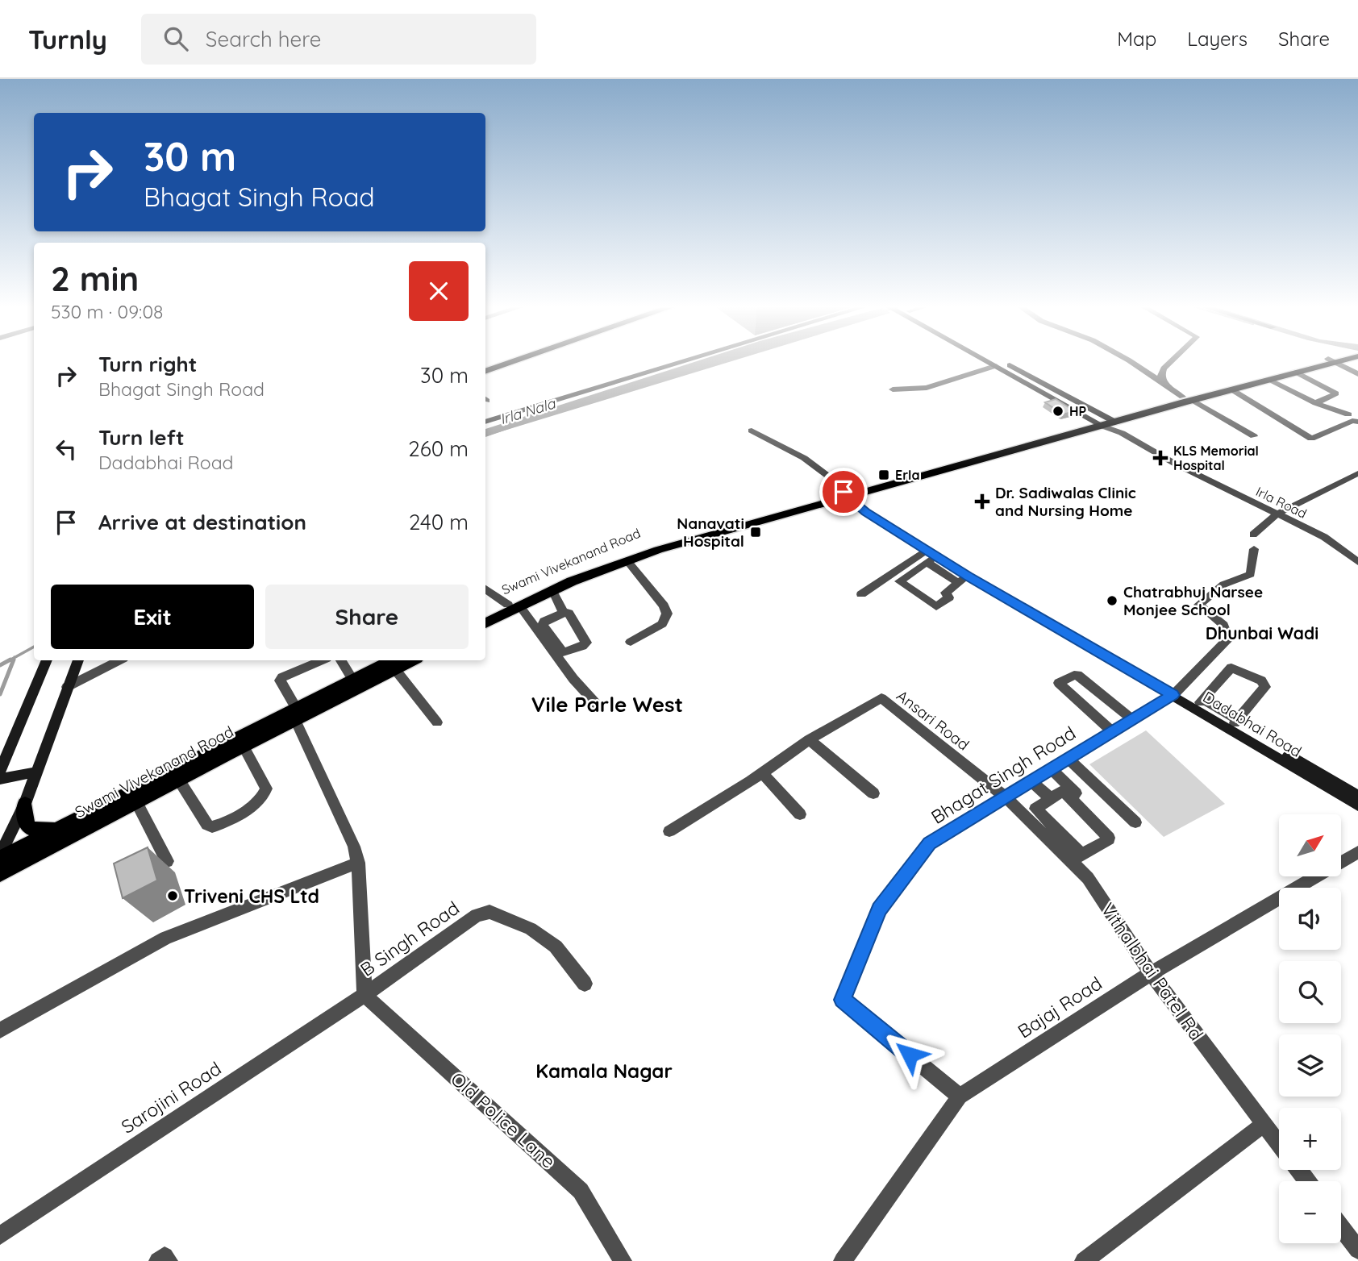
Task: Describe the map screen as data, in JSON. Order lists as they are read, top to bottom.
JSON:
{
  "streets": {
    "main road": ["Swami Vivekanand Road", "Dadabhai Road"],
    "street": [
      "Irla Road",
      "Ansari Road",
      "Bhagat Singh Road",
      "B Singh Road",
      "Vithalbhai Patel Rd",
      "Bajaj Road",
      "Sarojini Road",
      "Old Police Lane"
    ]
  },
  "crossings": [
    ["Irla Road", "Swami Vivekanand Road"],
    ["Swami Vivekanand Road", "Dadabhai Road"],
    ["Ansari Road", "Bhagat Singh Road"],
    ["Ansari Road", "Vithalbhai Patel Rd"],
    ["Dadabhai Road", "Bhagat Singh Road"],
    ["Bhagat Singh Road", "Vithalbhai Patel Rd"],
    ["Bhagat Singh Road", "Bajaj Road"],
    ["B Singh Road", "Sarojini Road"],
    ["B Singh Road", "Old Police Lane"],
    ["Vithalbhai Patel Rd", "Bajaj Road"],
    ["Sarojini Road", "Old Police Lane"]
  ],
  "districts": ["Dhunbai Wadi", "Vile Parle West", "Kamala Nagar"],
  "water": ["Irla Nala"],
  "places": {
    "other": ["HP", "Chatrabhuj Narsee Monjee School", "Triveni CHS Ltd"],
    "health": ["KLS Memorial Hospital", "Dr. Sadiwalas Clinic and Nursing Home"],
    "transit": ["Erla", "Nanavati Hospital"]
  },
  "north": "top right",
  "page": {
    "header": "Turnly",
    "search": "Search here",
    "nav": ["Map", "Layers", "Share"],
    "turn": ["30 m", "Bhagat Singh Road"],
    "heading": ["2 min", "530 m · 09:08"],
    "list": [
      {
        "name": "Turn right",
        "note": "Bhagat Singh Road",
        "value": "30 m"
      },
      {
        "name": "Turn left",
        "note": "Dadabhai Road",
        "value": "260 m"
      },
      {
        "name": "Arrive at destination",
        "value": "240 m"
      }
    ],
    "buttons": ["Exit", "Share"],
    "map_buttons": ["+", "−"]
  }
}
